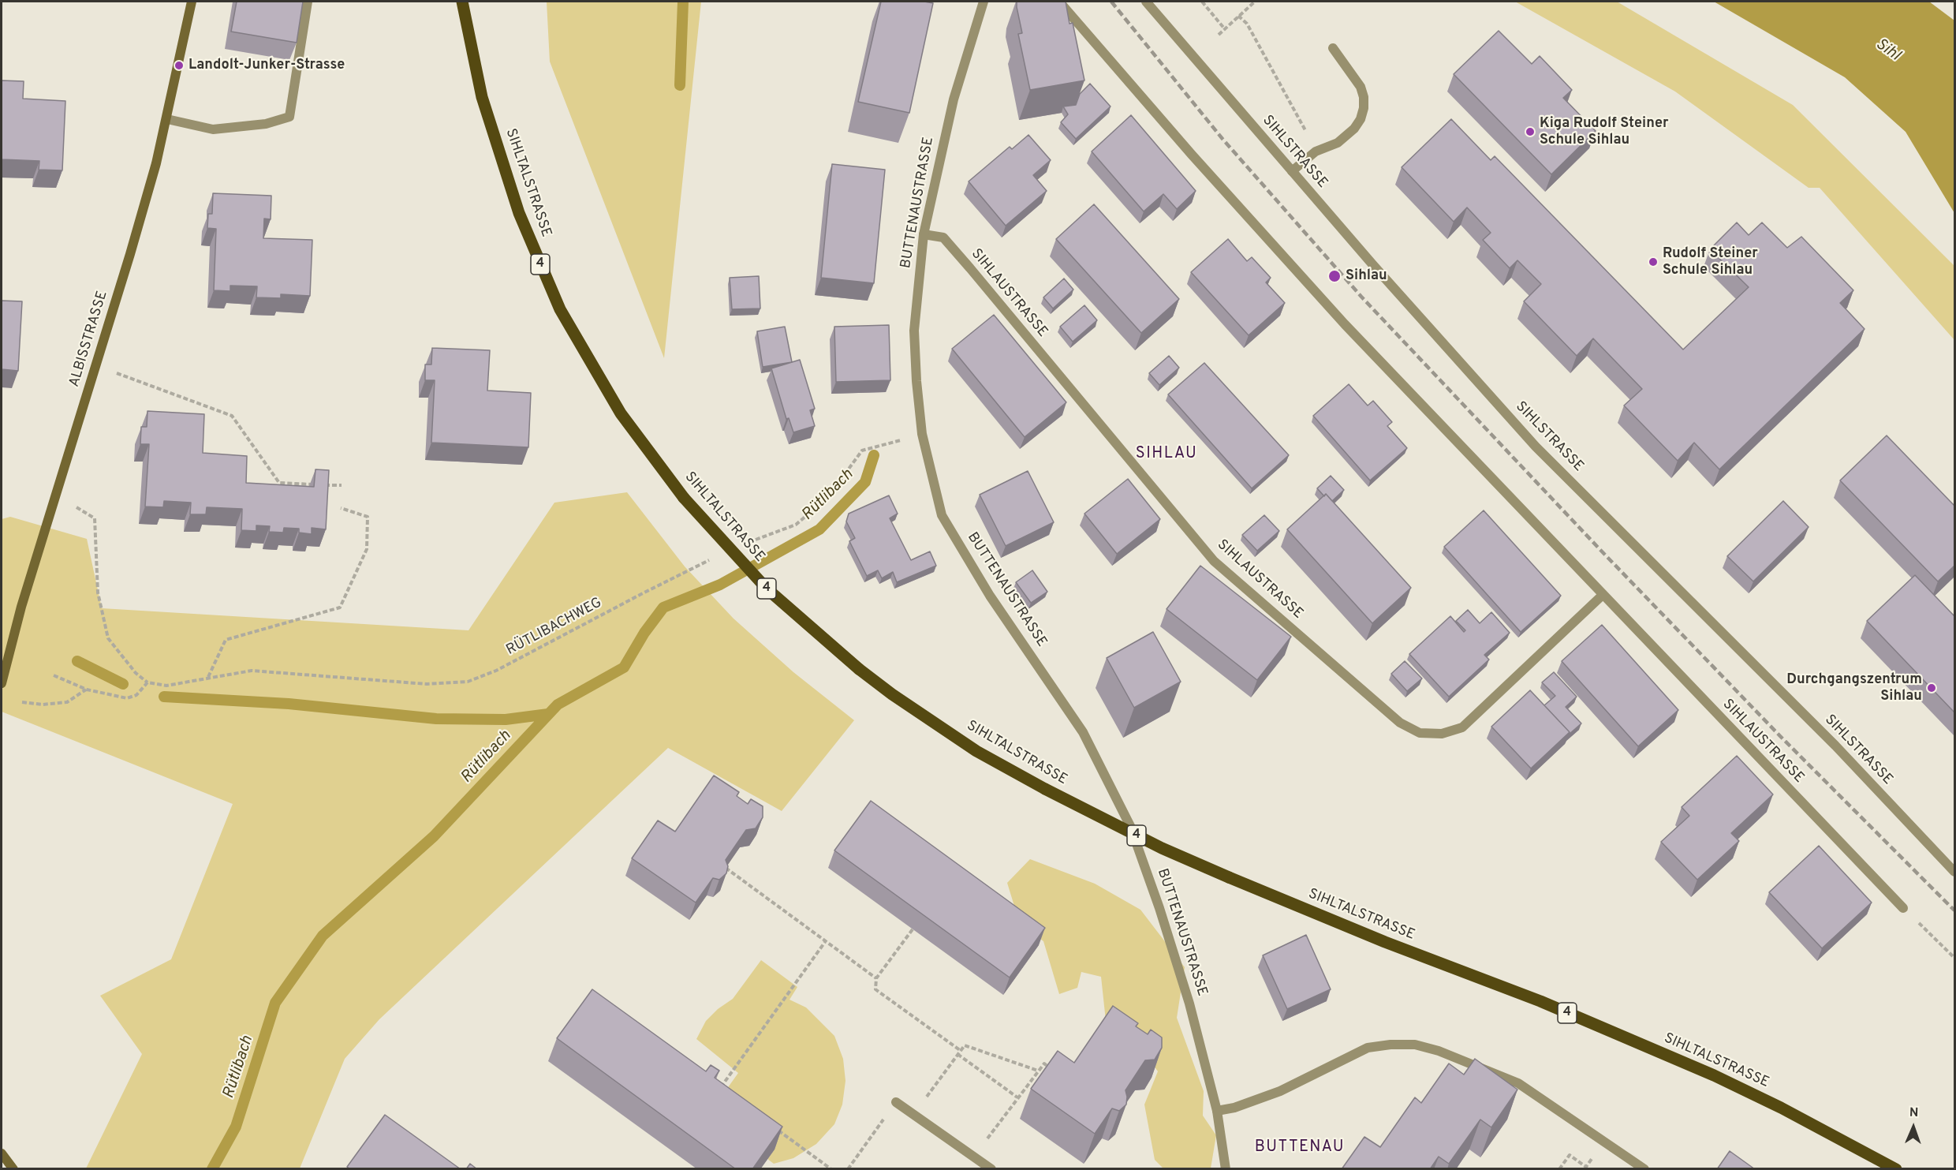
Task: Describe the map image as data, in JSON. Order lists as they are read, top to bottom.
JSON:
{
  "streets": {
    "main road": ["SIHLTALSTRASSE", "4", "ALBISSTRASSE"],
    "street": ["SIHLSTRASSE", "BUTTENAUSTRASSE", "SIHLAUSTRASSE"],
    "path": ["RÜTLIBACHWEG"]
  },
  "crossings": [
    ["BUTTENAUSTRASSE", "SIHLAUSTRASSE"]
  ],
  "districts": ["SIHLAU", "BUTTENAU"],
  "water": ["Sihl", "Rütlibach"],
  "places": [
    "Landolt-Junker-Strasse",
    "Kiga Rudolf Steiner Schule Sihlau",
    "Rudolf Steiner Schule Sihlau",
    "Sihlau",
    "Durchgangszentrum Sihlau"
  ],
  "north": "top"
}
